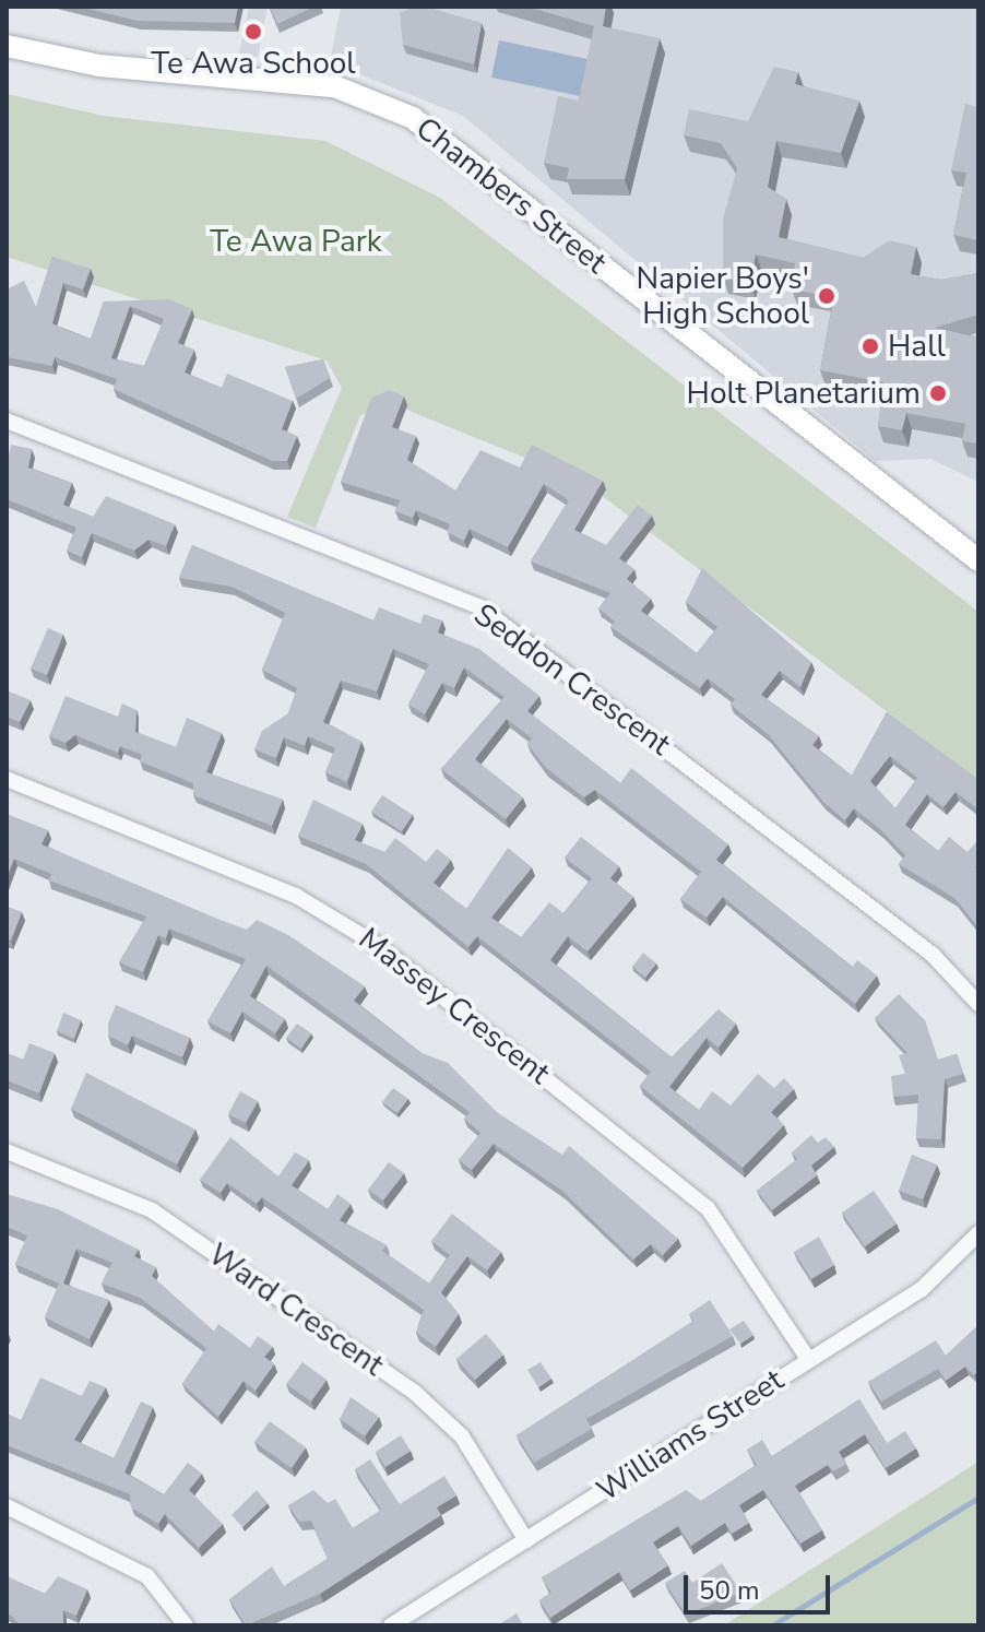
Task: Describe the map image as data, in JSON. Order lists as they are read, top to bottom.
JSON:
{
  "streets": {
    "main road": ["Chambers Street"],
    "street": [
      "Seddon Crescent",
      "Massey Crescent",
      "Ward Crescent",
      "Williams Street"
    ]
  },
  "crossings": [
    ["Massey Crescent", "Williams Street"],
    ["Ward Crescent", "Williams Street"]
  ],
  "parks": ["Te Awa Park"],
  "places": [
    "Te Awa School",
    "Napier Boys' High School",
    "Hall",
    "Holt Planetarium"
  ],
  "scale_bar": "50 m"
}
